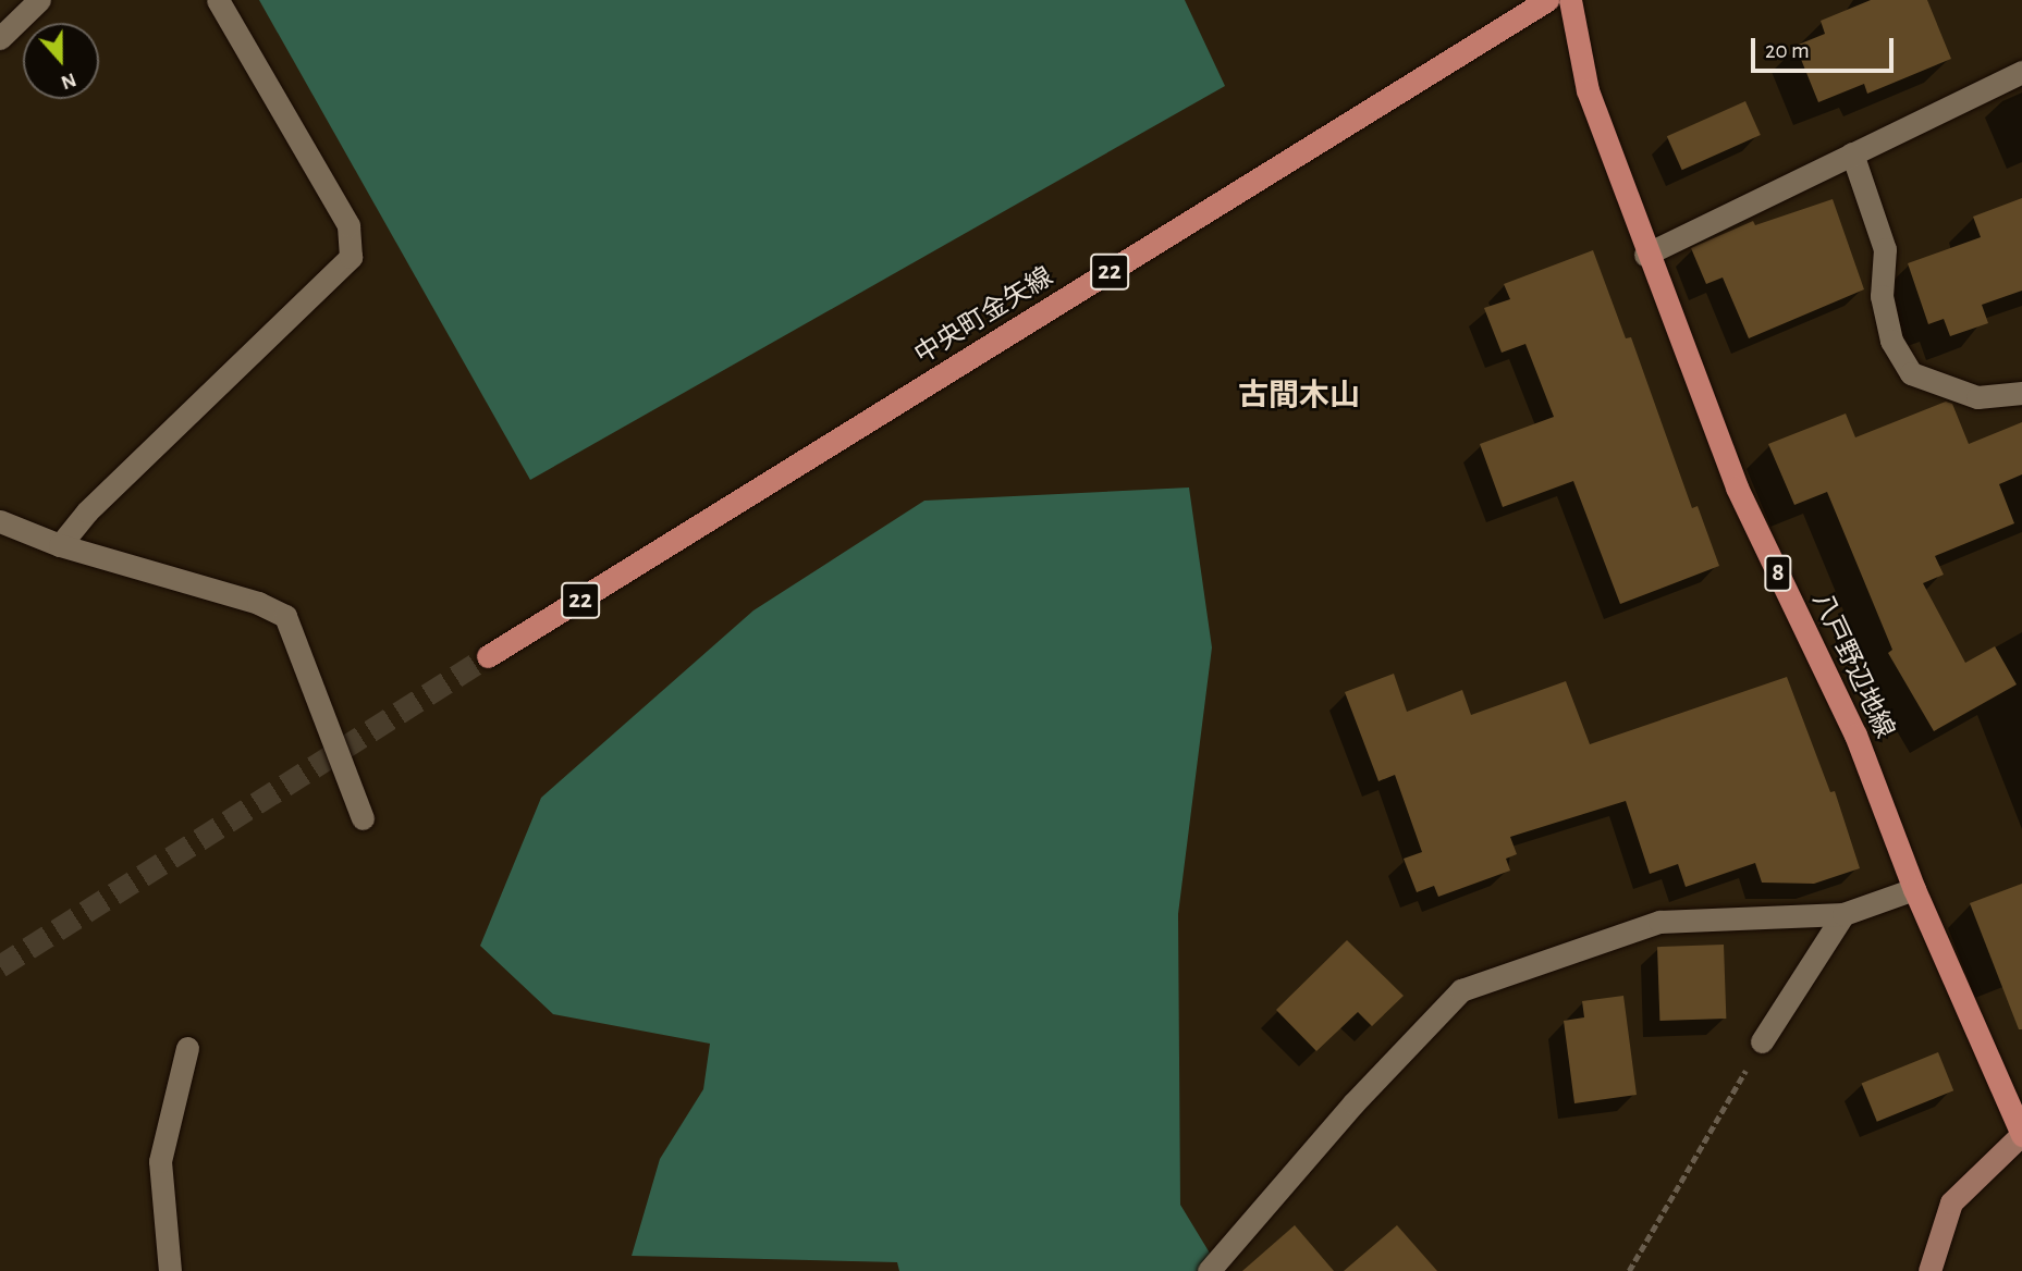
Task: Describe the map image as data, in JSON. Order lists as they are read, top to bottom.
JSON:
{
  "streets": {
    "main road": [
      "22",
      "中央町金矢線",
      "8",
      "八戸野辺地線"
    ]
  },
  "districts": ["古間木山"],
  "scale_bar": "20 m",
  "north": "bottom"
}
